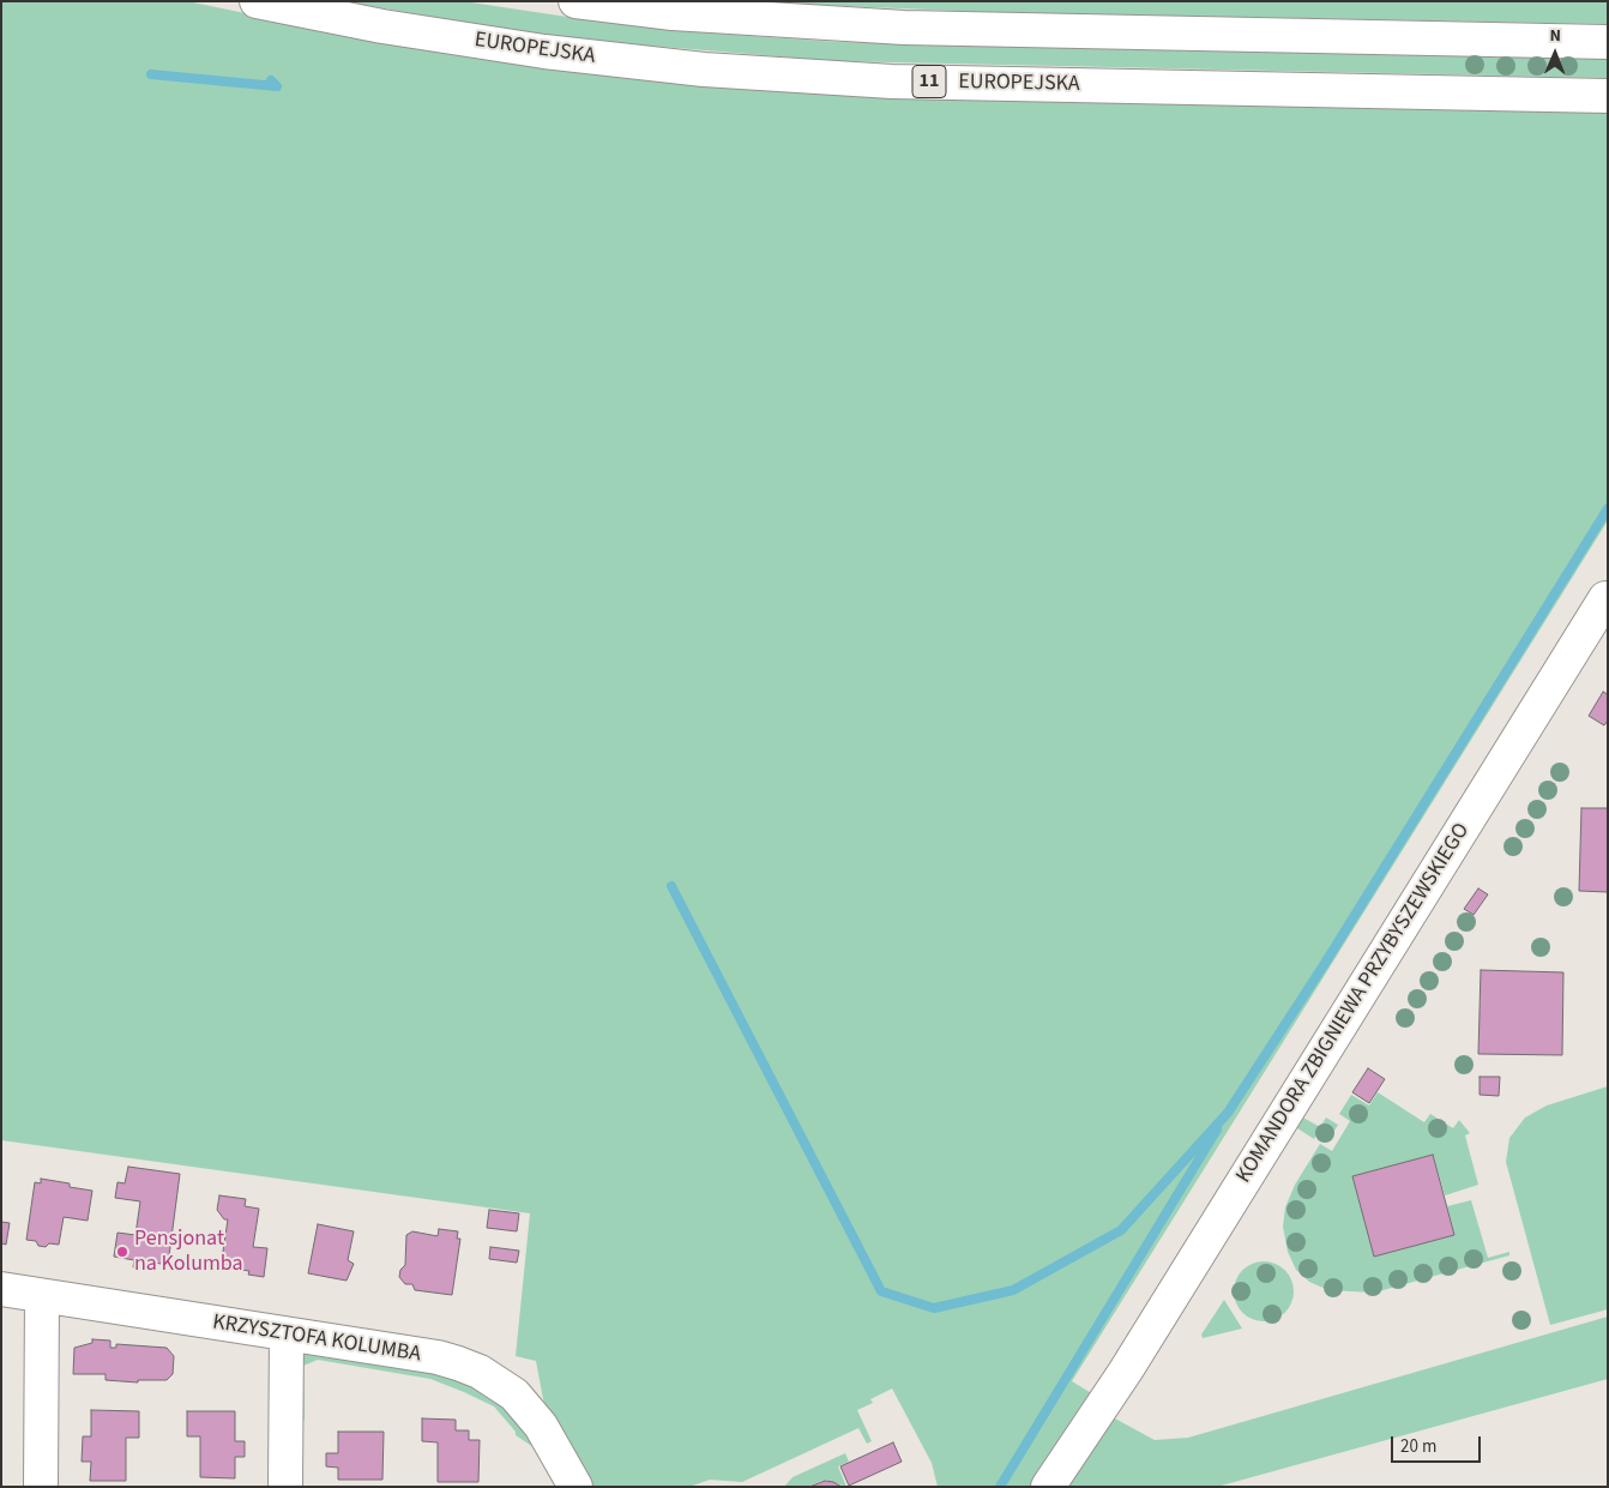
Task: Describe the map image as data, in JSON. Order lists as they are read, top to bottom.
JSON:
{
  "streets": {
    "main road": [
      "EUROPEJSKA",
      "11",
      "KOMANDORA ZBIGNIEWA PRZYBYSZEWSKIEGO",
      "KRZYSZTOFA KOLUMBA"
    ]
  },
  "places": ["Pensjonat na Kolumba"],
  "scale_bar": "20 m",
  "north": "top"
}
